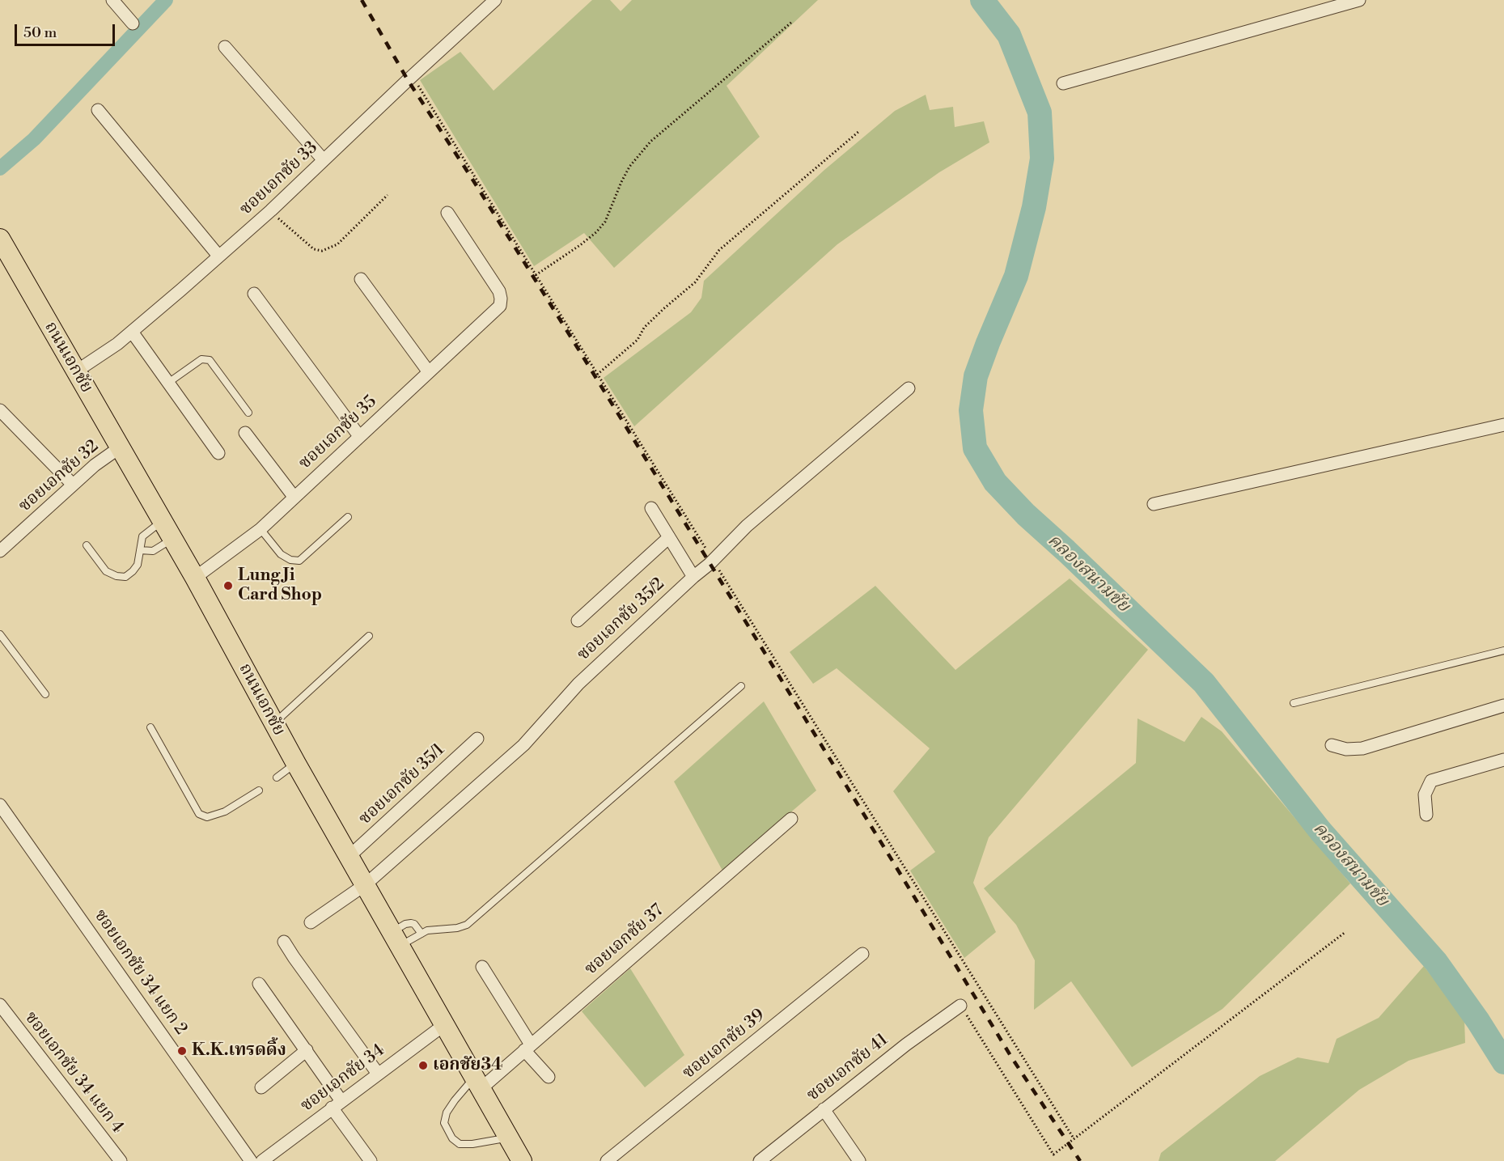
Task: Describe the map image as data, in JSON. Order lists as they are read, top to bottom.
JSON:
{
  "streets": {
    "main road": ["ถนนเอกชัย"],
    "street": [
      "ซอยเอกชัย 33",
      "ซอยเอกชัย 35",
      "ซอยเอกชัย 32",
      "ซอยเอกชัย 35/2",
      "ซอยเอกชัย 35/1",
      "ซอยเอกชัย 37",
      "ซอยเอกชัย 34 แยก 2",
      "ซอยเอกชัย 39",
      "ซอยเอกชัย 41",
      "ซอยเอกชัย 34 แยก 4",
      "ซอยเอกชัย 34"
    ]
  },
  "crossings": [
    ["ซอยเอกชัย 33", "ถนนเอกชัย"],
    ["ถนนเอกชัย", "ซอยเอกชัย 35"],
    ["ถนนเอกชัย", "ซอยเอกชัย 32"],
    ["ถนนเอกชัย", "ซอยเอกชัย 35/2"],
    ["ถนนเอกชัย", "ซอยเอกชัย 35/1"],
    ["ถนนเอกชัย", "ซอยเอกชัย 37"],
    ["ถนนเอกชัย", "ซอยเอกชัย 34"]
  ],
  "water": ["คลองสนามชัย"],
  "places": ["Lung Ji Card Shop", "K.K.เทรดดิ้ง", "เอกชัย34"],
  "scale_bar": "50 m"
}
